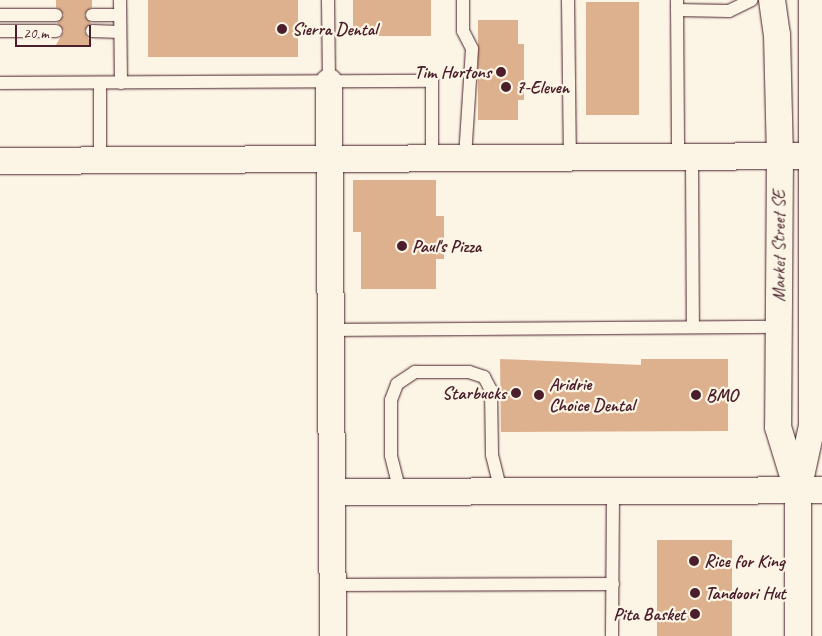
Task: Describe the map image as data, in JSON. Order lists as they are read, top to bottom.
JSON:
{
  "streets": {
    "street": ["Market Street SE"]
  },
  "places": [
    "Sierra Dental",
    "Tim Hortons",
    "7-Eleven",
    "Paul's Pizza",
    "Starbucks",
    "Aridrie Choice Dental",
    "BMO",
    "Rice for King",
    "Tandoori Hut",
    "Pita Basket"
  ],
  "scale_bar": "20 m"
}
